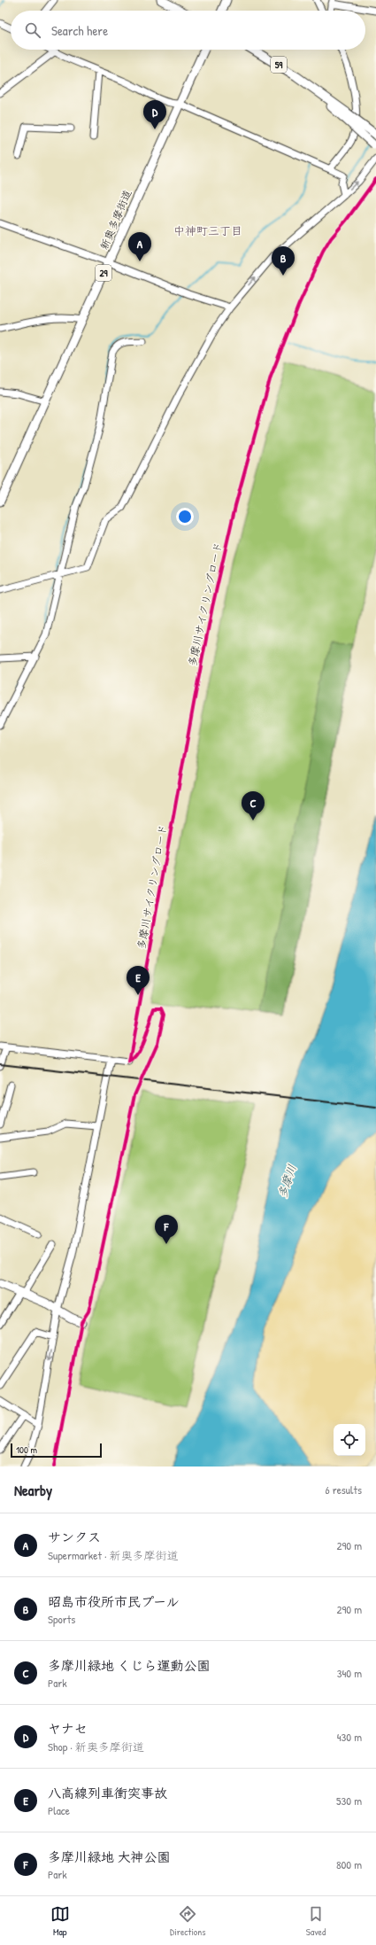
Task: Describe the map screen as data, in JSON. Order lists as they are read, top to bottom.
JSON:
{
  "streets": {
    "main road": ["59", "新奥多摩街道", "29"],
    "cycle path": ["多摩川サイクリングロード"]
  },
  "districts": ["中神町三丁目"],
  "water": ["多摩川"],
  "scale_bar": "100 m",
  "page": {
    "search": "Search here",
    "pins": [
      "D",
      "A",
      "B",
      "C",
      "E",
      "F"
    ],
    "scale": "100 m",
    "heading": ["Nearby", "6 results"],
    "list": [
      {
        "mark": "A",
        "name": "サンクス",
        "note": "Supermarket · 新奥多摩街道",
        "value": "290 m"
      },
      {
        "mark": "B",
        "name": "昭島市役所市民プール",
        "note": "Sports",
        "value": "290 m"
      },
      {
        "mark": "C",
        "name": "多摩川緑地 くじら運動公園",
        "note": "Park",
        "value": "340 m"
      },
      {
        "mark": "D",
        "name": "ヤナセ",
        "note": "Shop · 新奥多摩街道",
        "value": "430 m"
      },
      {
        "mark": "E",
        "name": "八高線列車衝突事故",
        "note": "Place",
        "value": "530 m"
      },
      {
        "mark": "F",
        "name": "多摩川緑地 大神公園",
        "note": "Park",
        "value": "800 m"
      }
    ],
    "nav": ["Map", "Directions", "Saved"]
  }
}
